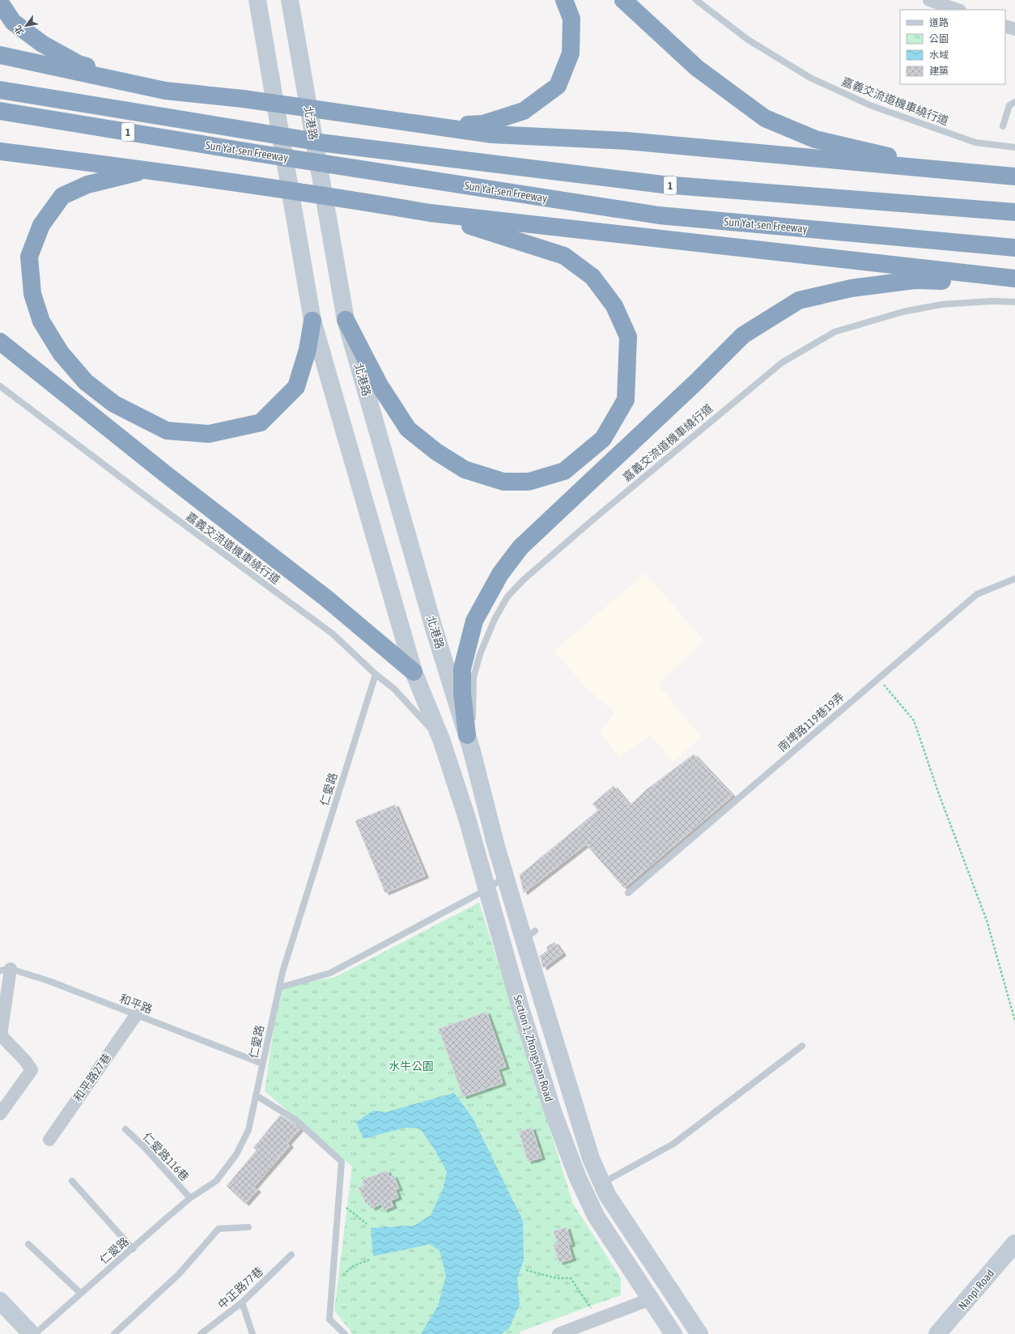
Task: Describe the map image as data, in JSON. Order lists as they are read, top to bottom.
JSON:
{
  "streets": {
    "highway": ["1", "Sun Yat-sen Freeway"],
    "main road": ["北港路", "Section 1, Zhongshan Road", "Nanpi Road"],
    "street": ["和平路27巷"],
    "lane": [
      "嘉義交流道機車繞行道",
      "南埤路119巷19弄",
      "仁愛路",
      "和平路",
      "仁愛路116巷",
      "中正路77巷"
    ]
  },
  "crossings": [
    ["嘉義交流道機車繞行道", "北港路"],
    ["嘉義交流道機車繞行道", "仁愛路"],
    ["嘉義交流道機車繞行道", "Section 1, Zhongshan Road"],
    ["北港路", "Section 1, Zhongshan Road"],
    ["仁愛路", "和平路"],
    ["仁愛路", "仁愛路116巷"],
    ["和平路", "和平路27巷"]
  ],
  "parks": ["水牛公園"],
  "legend": [
    "道路",
    "公園",
    "水域",
    "建築"
  ],
  "north": "bottom left"
}
